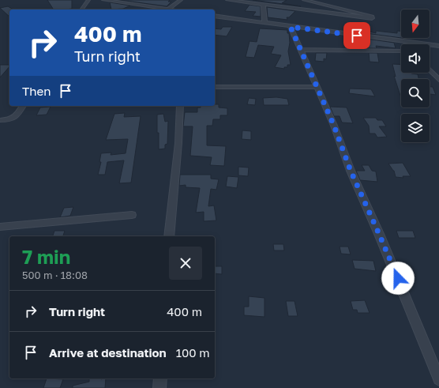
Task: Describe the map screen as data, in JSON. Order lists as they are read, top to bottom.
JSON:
{
  "north": "bottom",
  "page": {
    "turn": ["400 m", "Turn right"],
    "then": "Then",
    "heading": ["7 min", "500 m · 18:08"],
    "list": [
      {
        "name": "Turn right",
        "value": "400 m"
      },
      {
        "name": "Arrive at destination",
        "value": "100 m"
      }
    ]
  }
}
